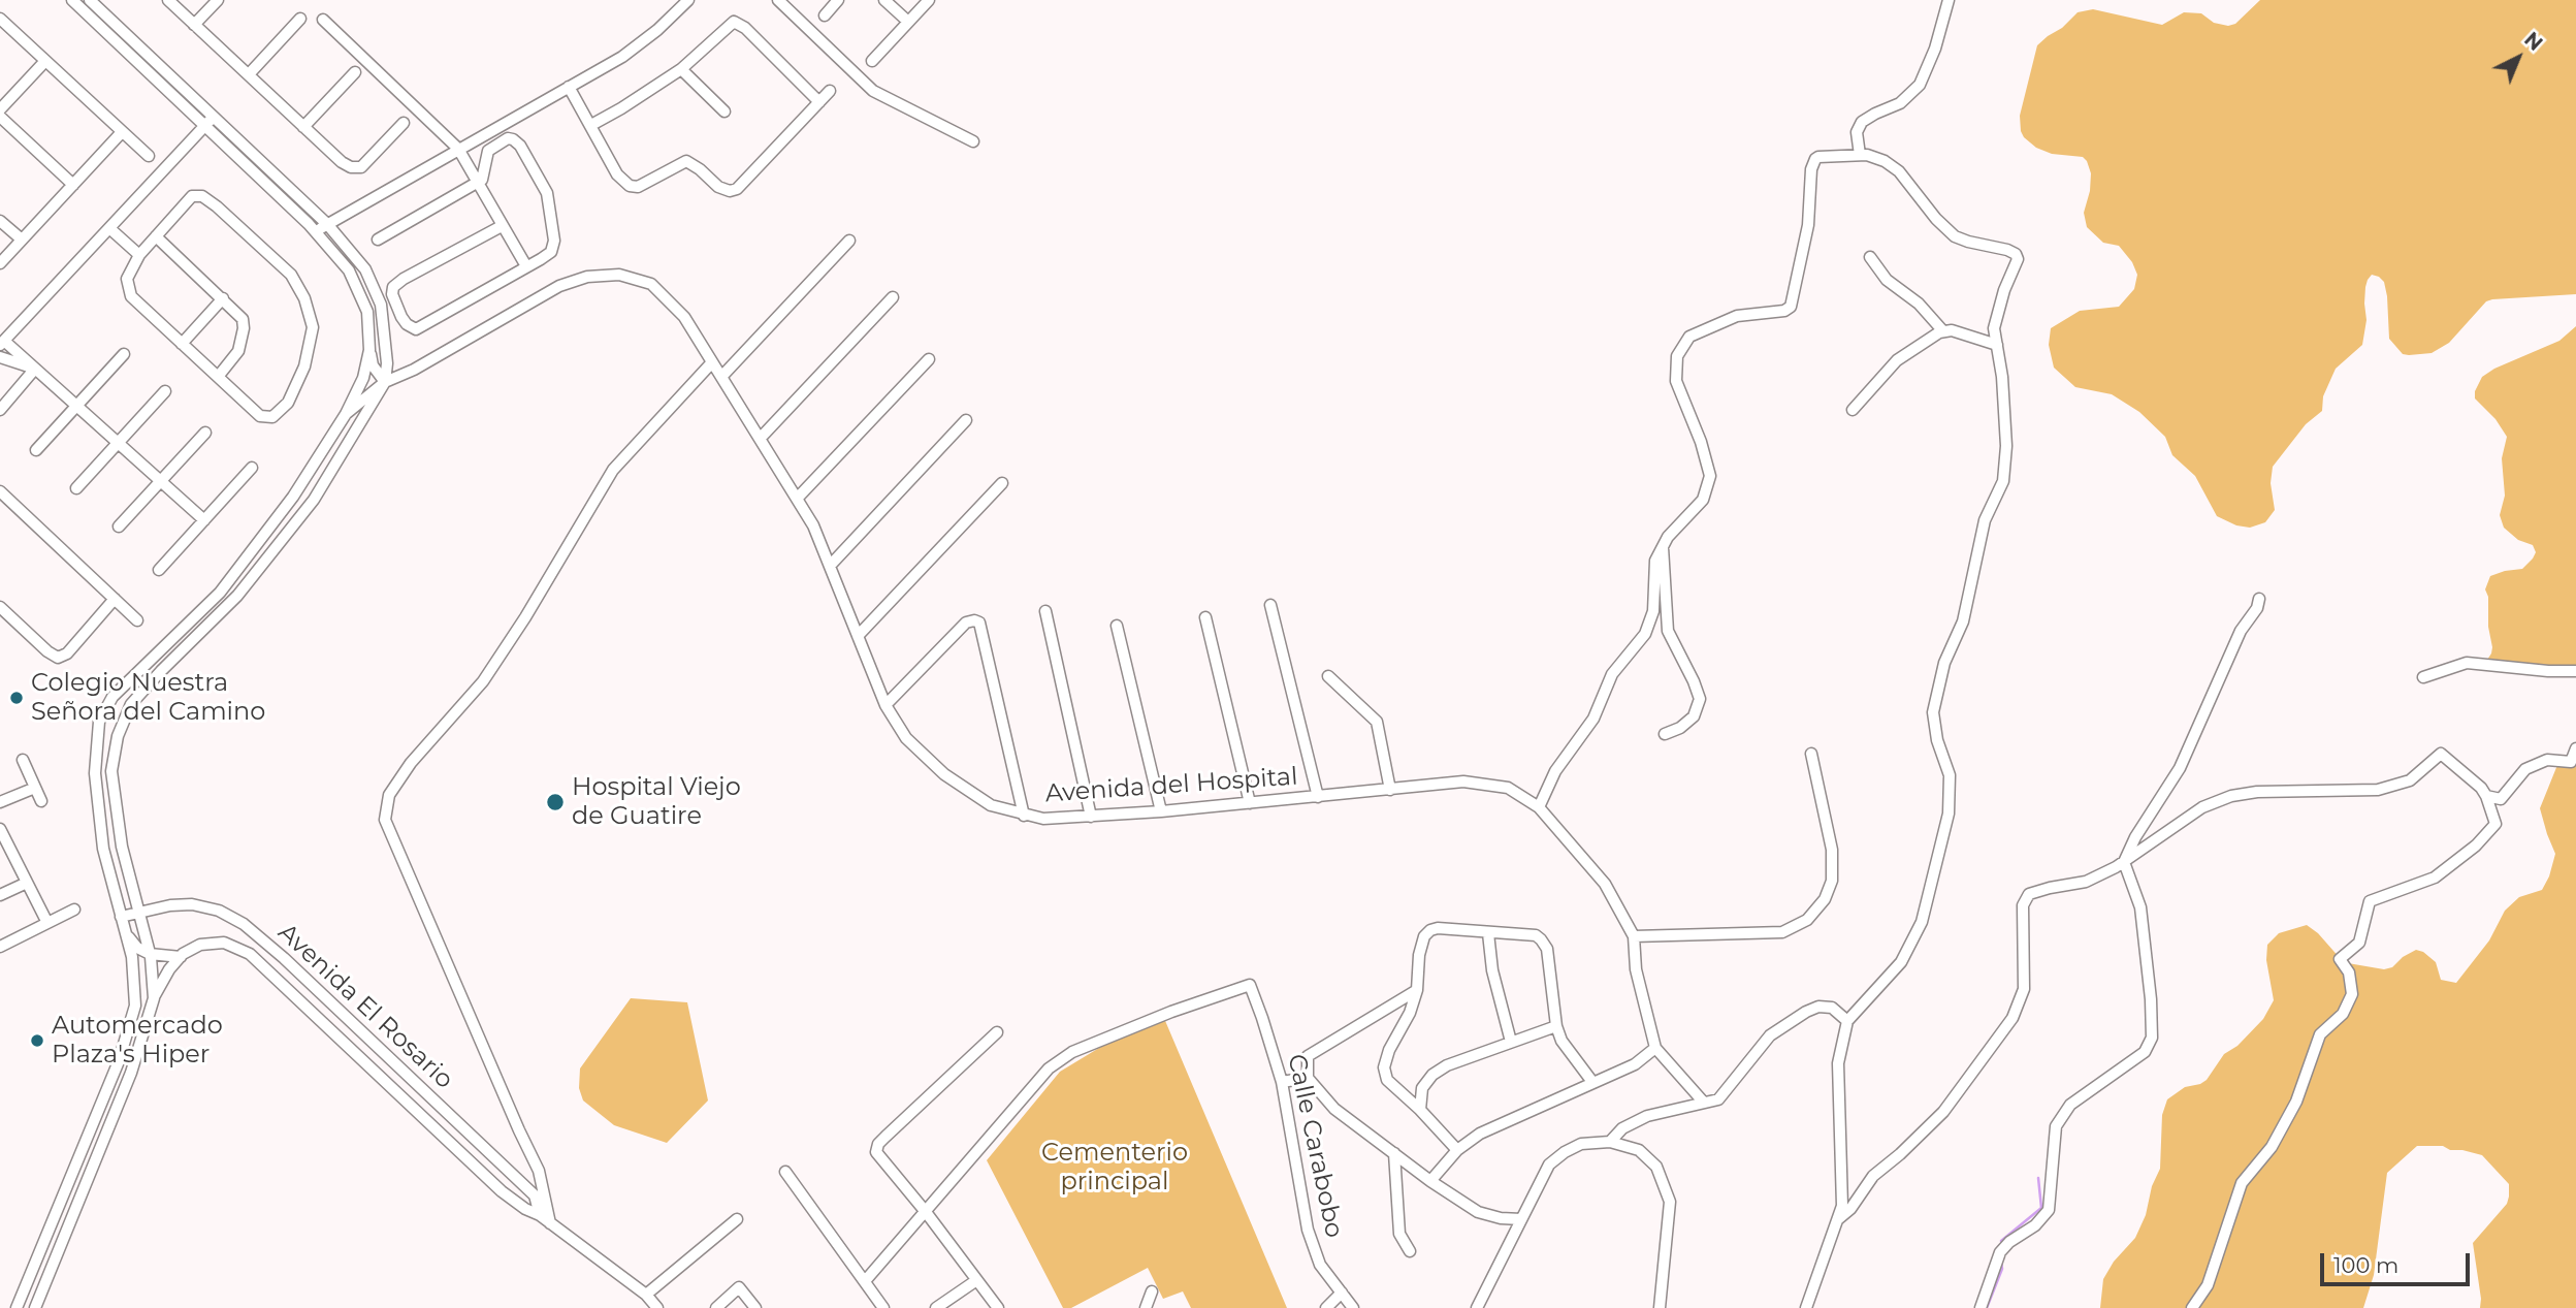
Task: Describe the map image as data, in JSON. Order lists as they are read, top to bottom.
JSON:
{
  "streets": {
    "street": ["Avenida del Hospital", "Avenida El Rosario", "Calle Carabobo"]
  },
  "parks": ["Cementerio principal"],
  "places": ["Colegio Nuestra Señora del Camino", "Hospital Viejo de Guatire", "Automercado Plaza's Hiper"],
  "scale_bar": "100 m",
  "north": "top right"
}
